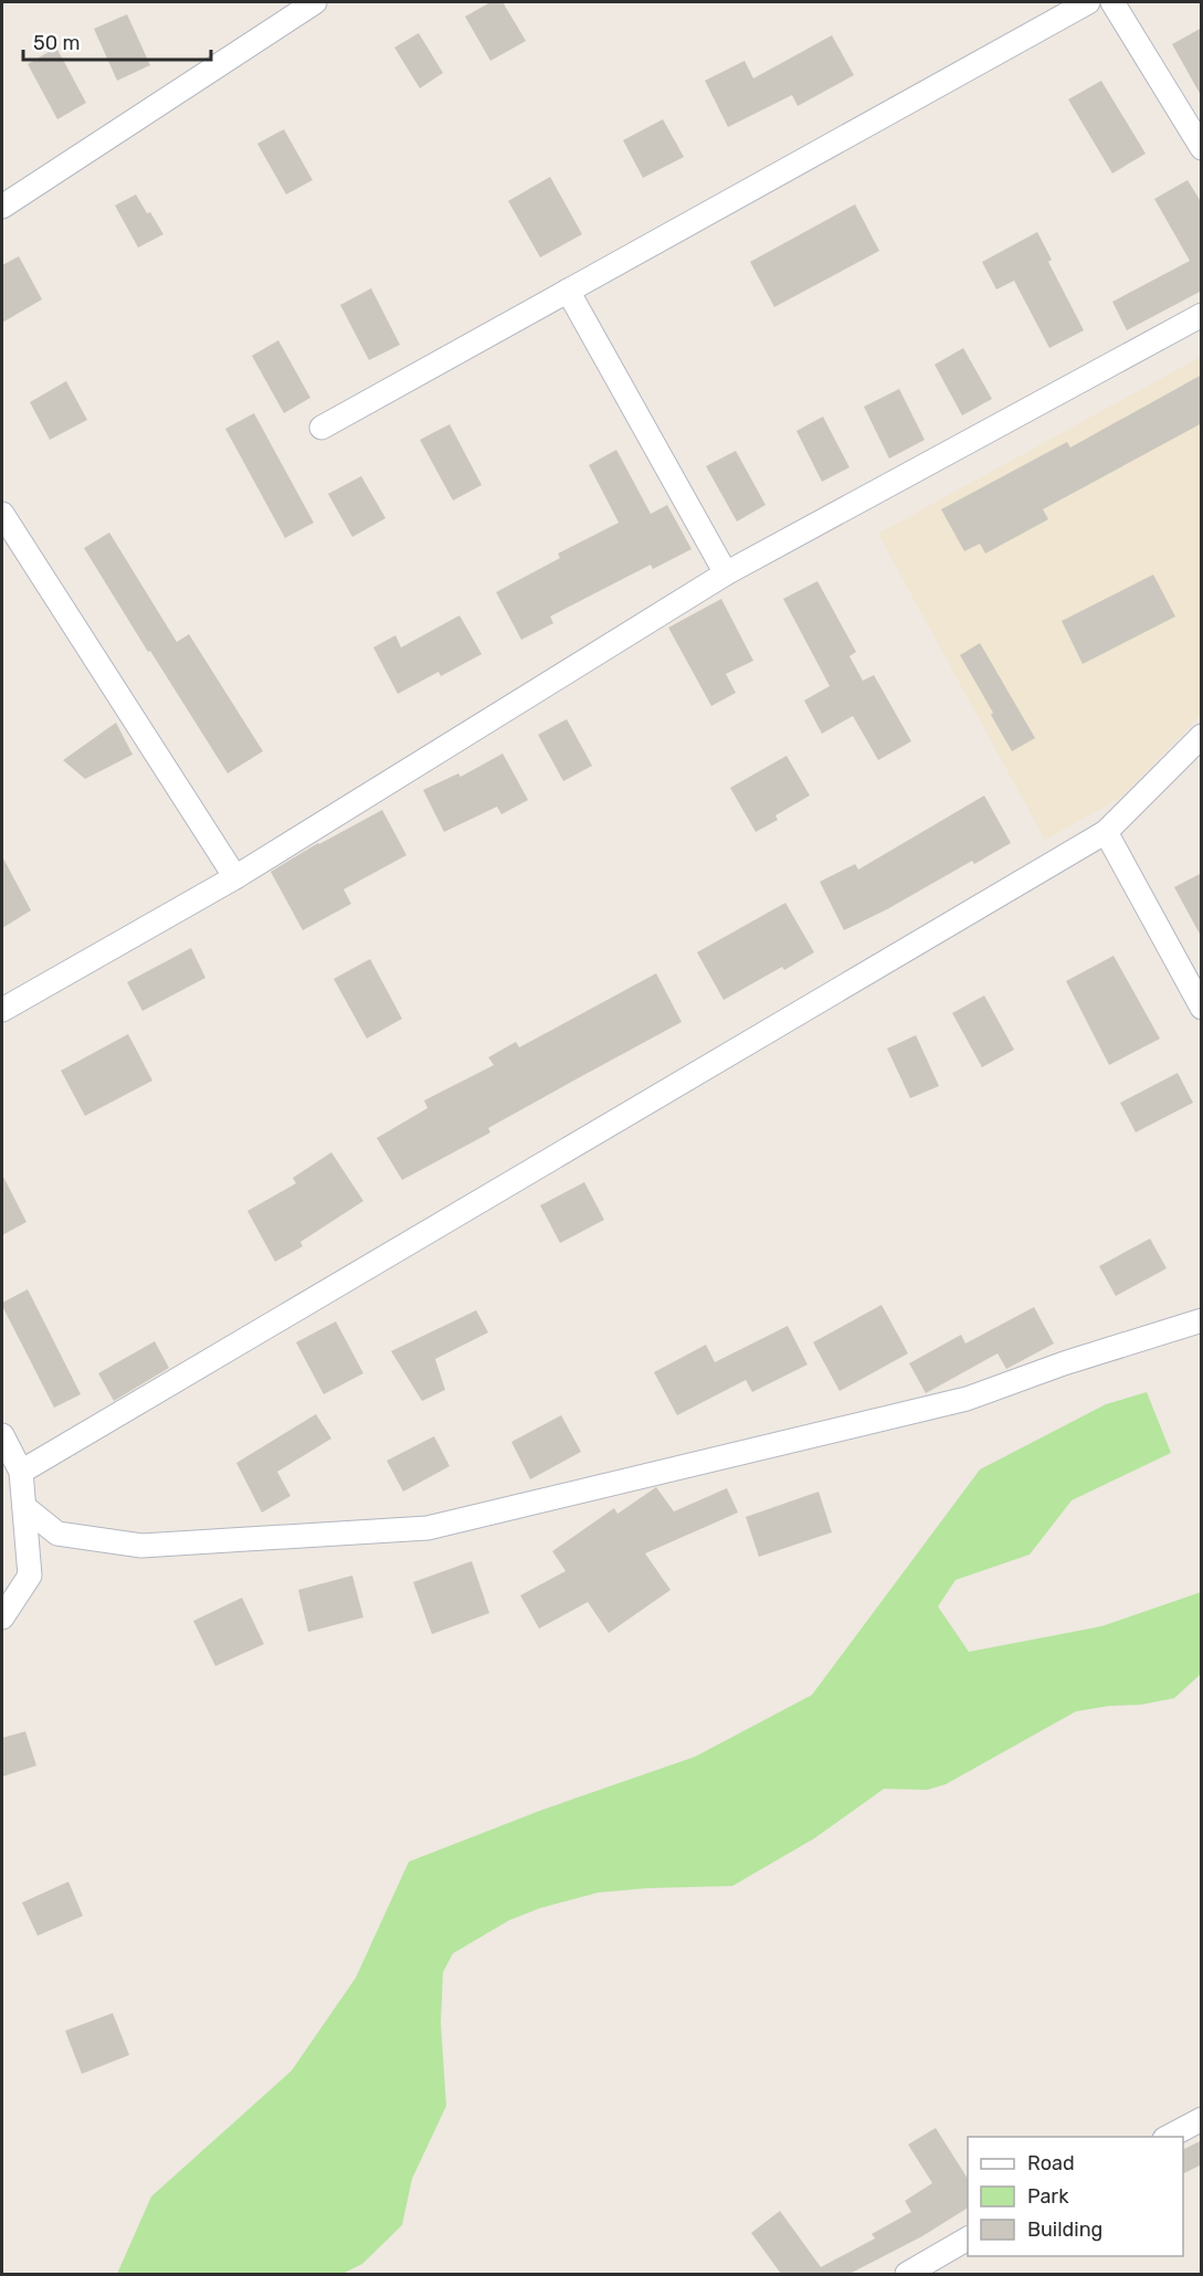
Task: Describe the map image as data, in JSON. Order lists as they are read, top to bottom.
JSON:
{
  "legend": ["Road", "Park", "Building"],
  "scale_bar": "50 m"
}
